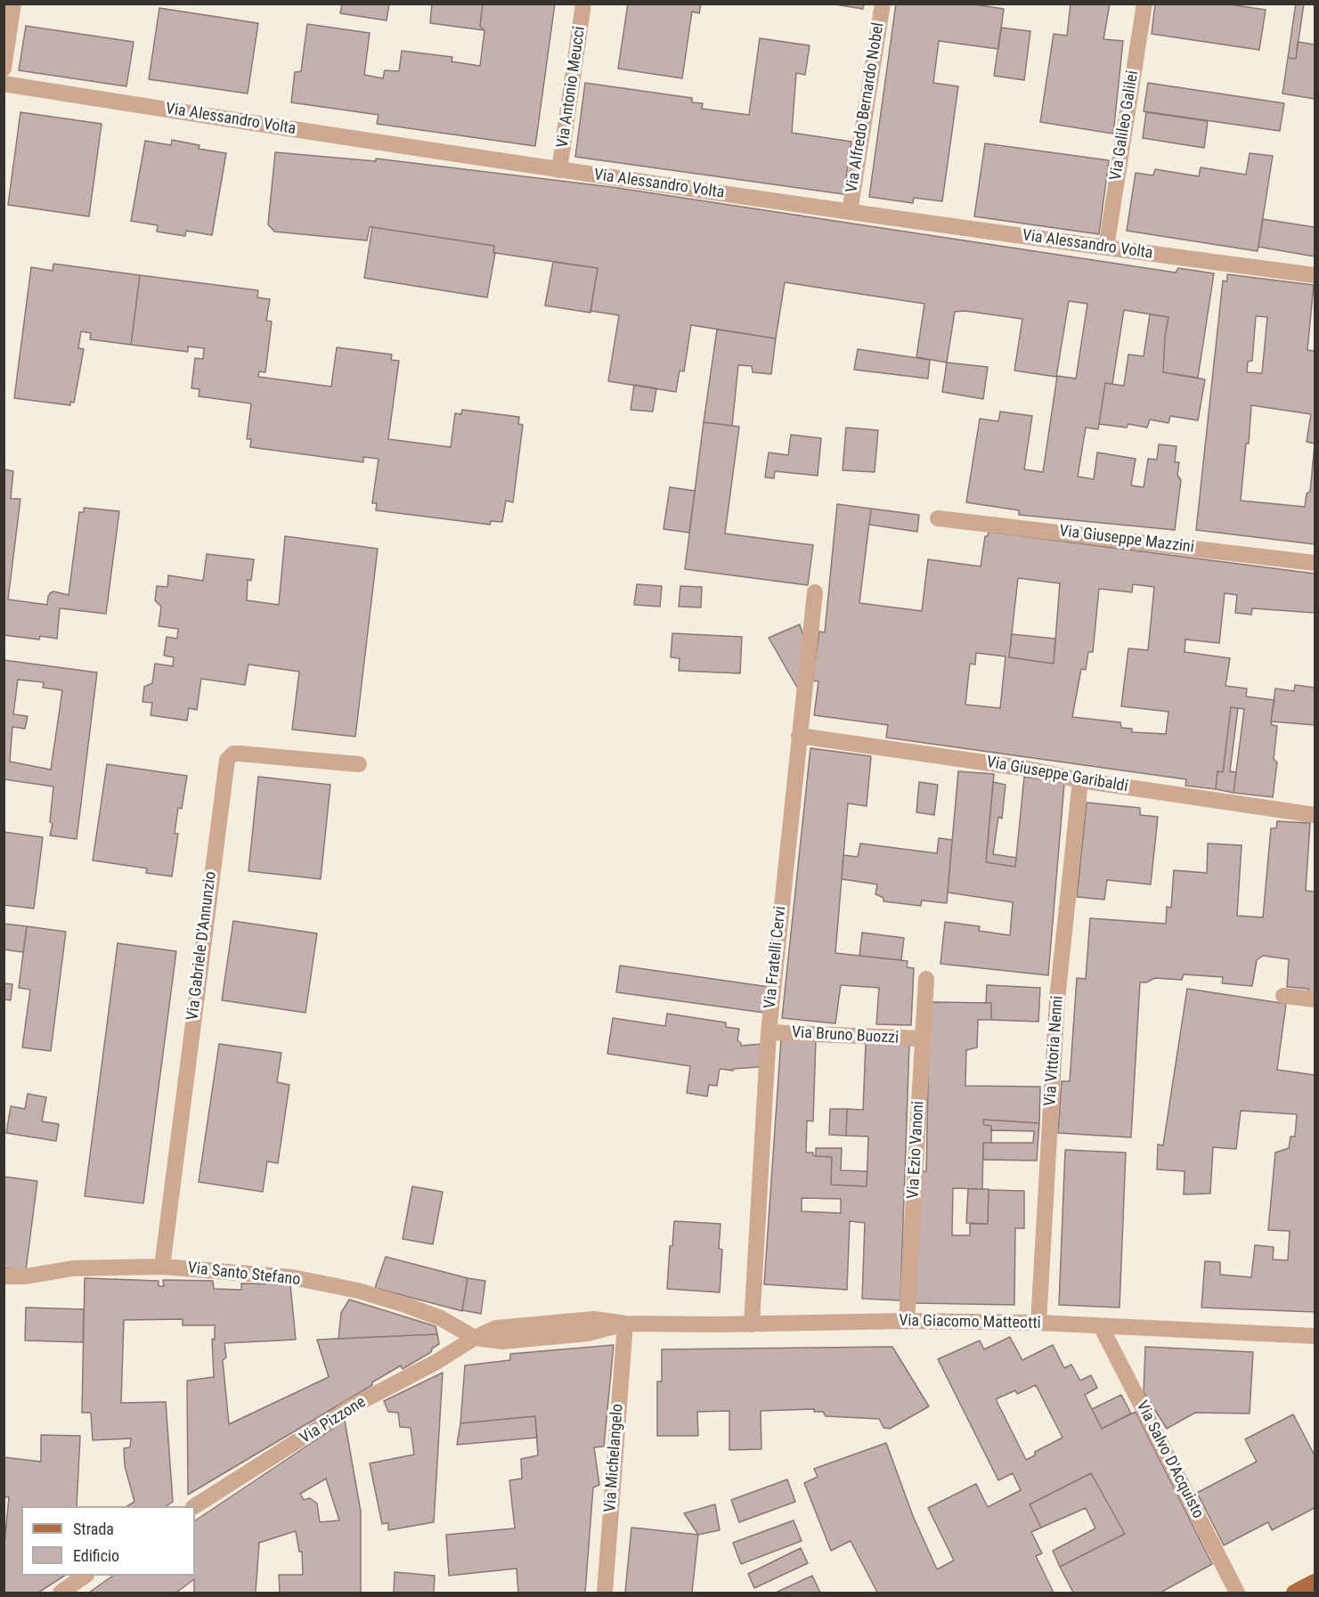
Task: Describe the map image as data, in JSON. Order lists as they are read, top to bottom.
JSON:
{
  "streets": {
    "street": [
      "Via Antonio Meucci",
      "Via Alfredo Bernardo Nobel",
      "Via Alessandro Volta",
      "Via Galileo Galilei",
      "Via Giuseppe Mazzini",
      "Via Giuseppe Garibaldi",
      "Via Gabriele D'Annunzio",
      "Via Fratelli Cervi",
      "Via Bruno Buozzi",
      "Via Vittoria Nenni",
      "Via Ezio Vanoni",
      "Via Santo Stefano",
      "Via Giacomo Matteotti",
      "Via Pizzone",
      "Via Michelangelo",
      "Via Salvo D'Acquisto"
    ]
  },
  "crossings": [
    ["Via Antonio Meucci", "Via Alessandro Volta"],
    ["Via Alfredo Bernardo Nobel", "Via Alessandro Volta"],
    ["Via Alessandro Volta", "Via Galileo Galilei"],
    ["Via Giuseppe Garibaldi", "Via Fratelli Cervi"],
    ["Via Giuseppe Garibaldi", "Via Vittoria Nenni"],
    ["Via Gabriele D'Annunzio", "Via Santo Stefano"],
    ["Via Fratelli Cervi", "Via Bruno Buozzi"],
    ["Via Fratelli Cervi", "Via Giacomo Matteotti"],
    ["Via Bruno Buozzi", "Via Ezio Vanoni"],
    ["Via Vittoria Nenni", "Via Giacomo Matteotti"],
    ["Via Ezio Vanoni", "Via Giacomo Matteotti"],
    ["Via Santo Stefano", "Via Giacomo Matteotti"],
    ["Via Santo Stefano", "Via Pizzone"],
    ["Via Giacomo Matteotti", "Via Pizzone"],
    ["Via Giacomo Matteotti", "Via Michelangelo"],
    ["Via Giacomo Matteotti", "Via Salvo D'Acquisto"]
  ],
  "legend": ["Strada", "Edificio"]
}
